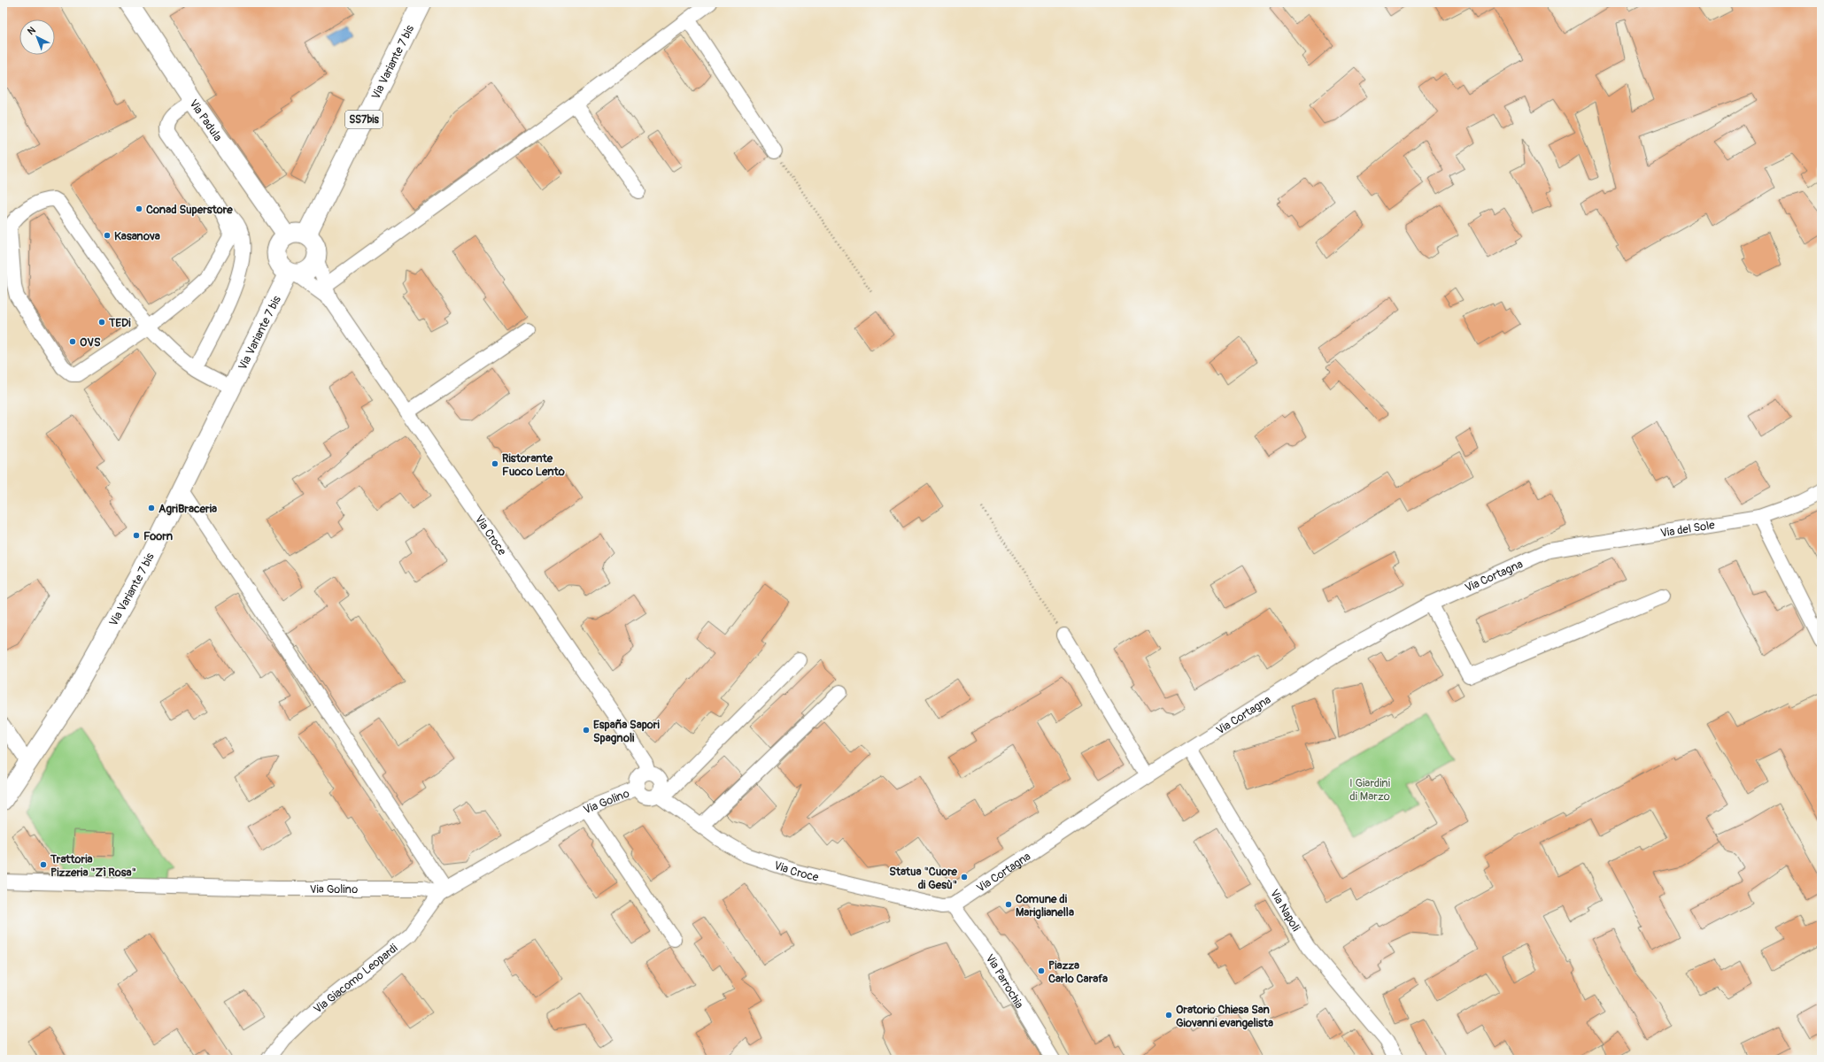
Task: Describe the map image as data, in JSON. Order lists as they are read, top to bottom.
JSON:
{
  "streets": {
    "main road": ["Via Variante 7 bis", "SS7bis", "Via Padula"],
    "street": [
      "Via del Sole",
      "Via Croce",
      "Via Cortagna",
      "Via Golino",
      "Via Napoli",
      "Via Giacomo Leopardi",
      "Via Parrochia"
    ]
  },
  "crossings": [
    ["Via Variante 7 bis", "Via Padula"],
    ["Via Variante 7 bis", "Via Croce"],
    ["Via Padula", "Via Croce"],
    ["Via del Sole", "Via Cortagna"],
    ["Via Croce", "Via Cortagna"],
    ["Via Croce", "Via Golino"],
    ["Via Croce", "Via Parrochia"],
    ["Via Cortagna", "Via Napoli"],
    ["Via Cortagna", "Via Parrochia"],
    ["Via Golino", "Via Giacomo Leopardi"]
  ],
  "parks": ["I Giardini di Marzo"],
  "places": [
    "Conad Superstore",
    "Kasanova",
    "TEDi",
    "OVS",
    "Ristorante Fuoco Lento",
    "AgriBraceria",
    "Foorn",
    "España Sapori Spagnoli",
    "Trattoria Pizzeria \"Zì Rosa\"",
    "Statua \"Cuore di Gesù\"",
    "Comune di Mariglianella",
    "Piazza Carlo Carafa",
    "Oratorio Chiesa San Giovanni evangelista"
  ],
  "north": "top left"
}
